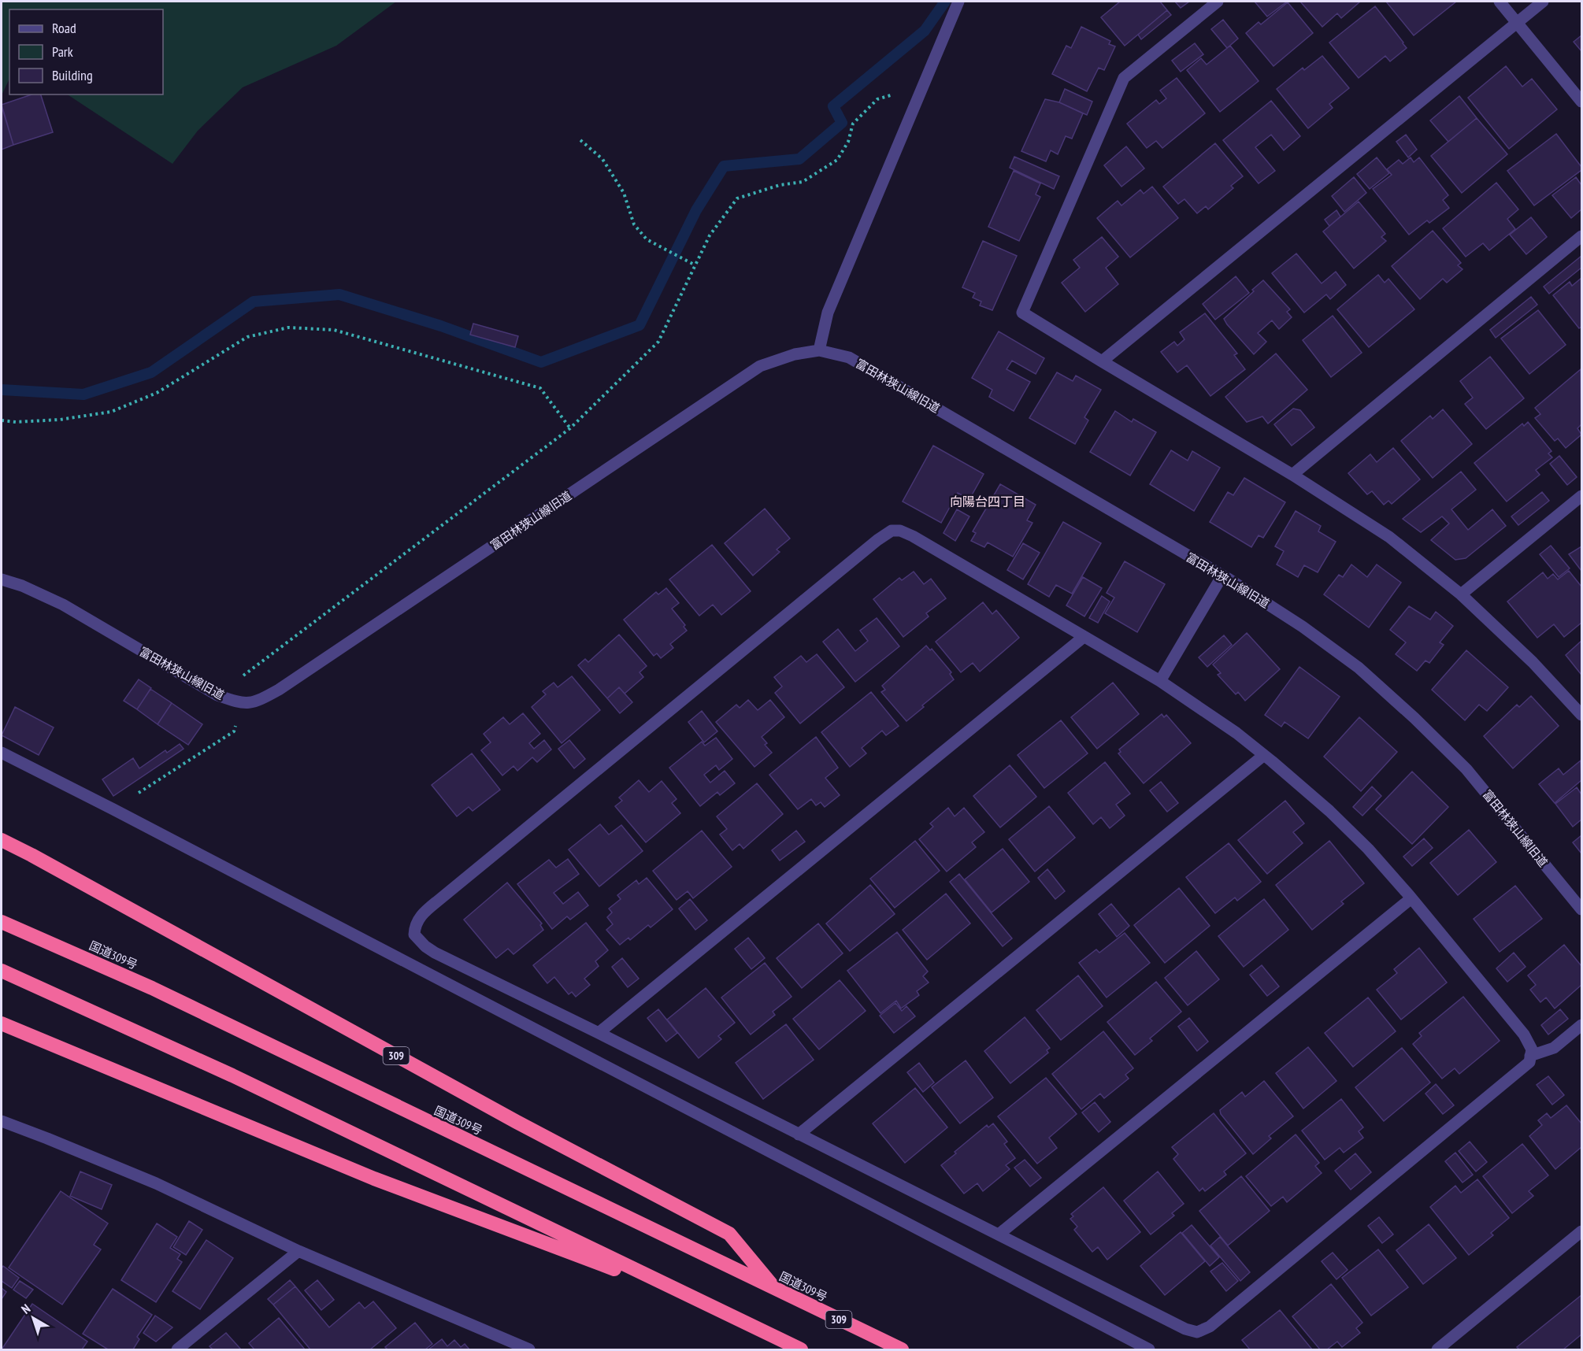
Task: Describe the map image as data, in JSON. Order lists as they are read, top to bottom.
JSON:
{
  "streets": {
    "highway": ["国道309号", "309"],
    "street": ["富田林狭山線旧道"]
  },
  "crossings": [
    ["国道309号", "309"]
  ],
  "districts": ["向陽台四丁目"],
  "legend": ["Road", "Park", "Building"],
  "north": "top left"
}
